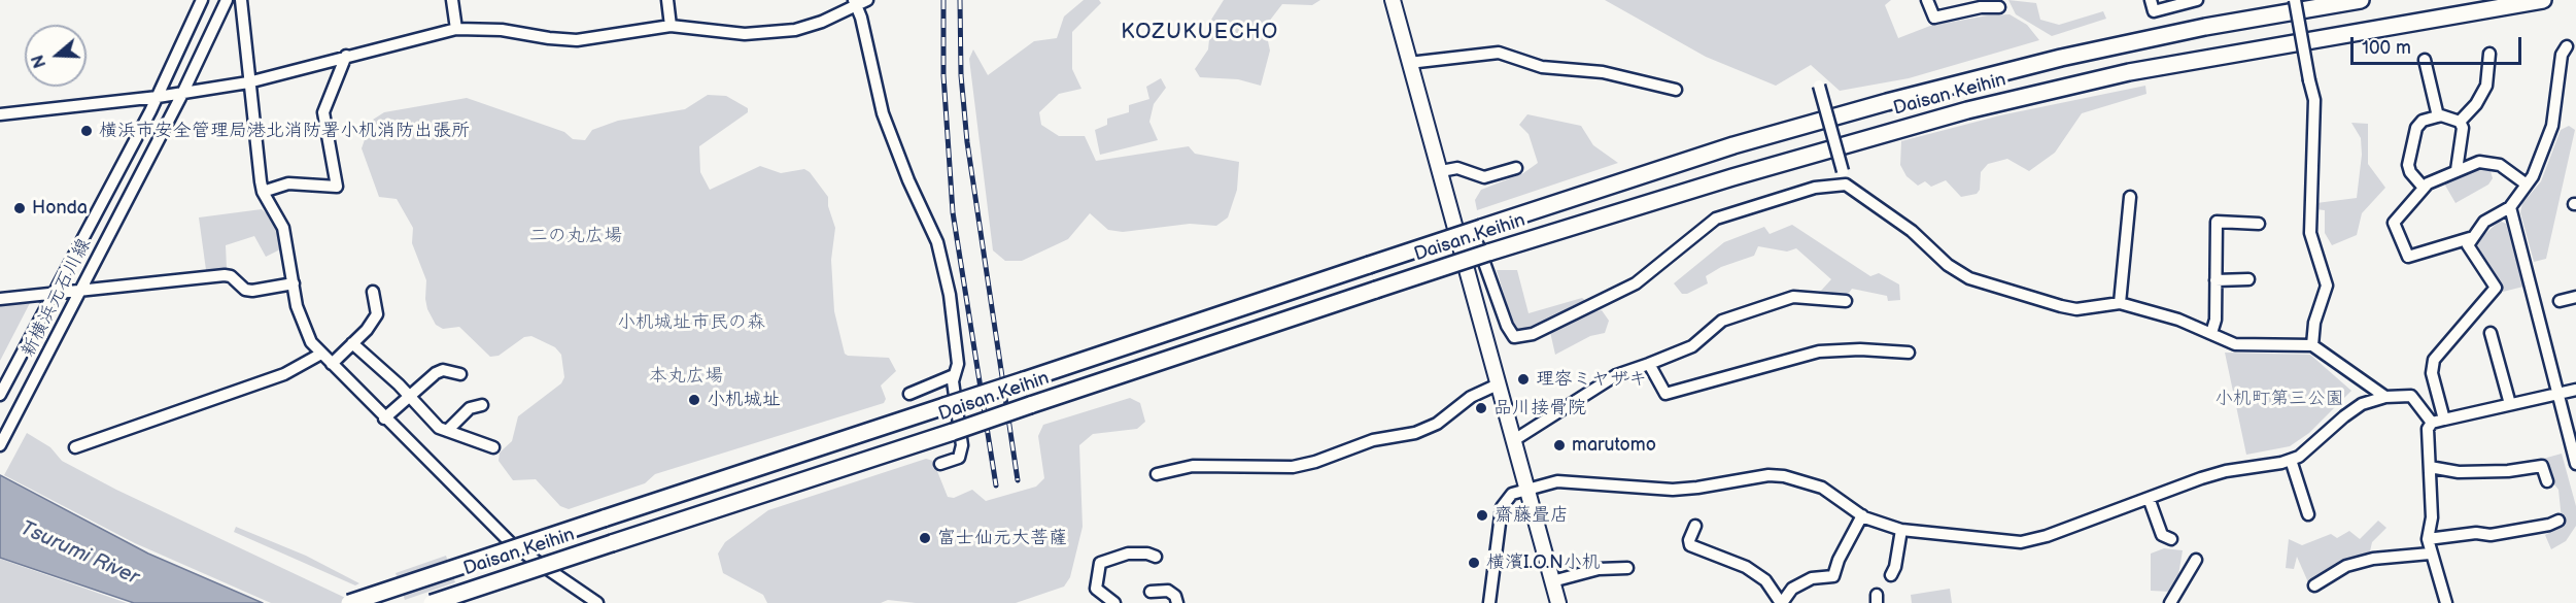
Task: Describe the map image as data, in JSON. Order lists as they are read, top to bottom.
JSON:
{
  "streets": {
    "highway": ["Daisan Keihin"],
    "street": ["新横浜元石川線"]
  },
  "districts": ["KOZUKUECHO"],
  "water": ["Tsurumi River"],
  "parks": [
    "二の丸広場",
    "小机城址市民の森",
    "本丸広場",
    "小机町第三公園"
  ],
  "places": [
    "横浜市安全管理局港北消防署小机消防出張所",
    "Honda",
    "理容ミヤザキ",
    "小机城址",
    "品川接骨院",
    "marutomo",
    "齋藤畳店",
    "富士仙元大菩薩",
    "横濱I.O.N小机"
  ],
  "scale_bar": "100 m",
  "north": "left"
}
